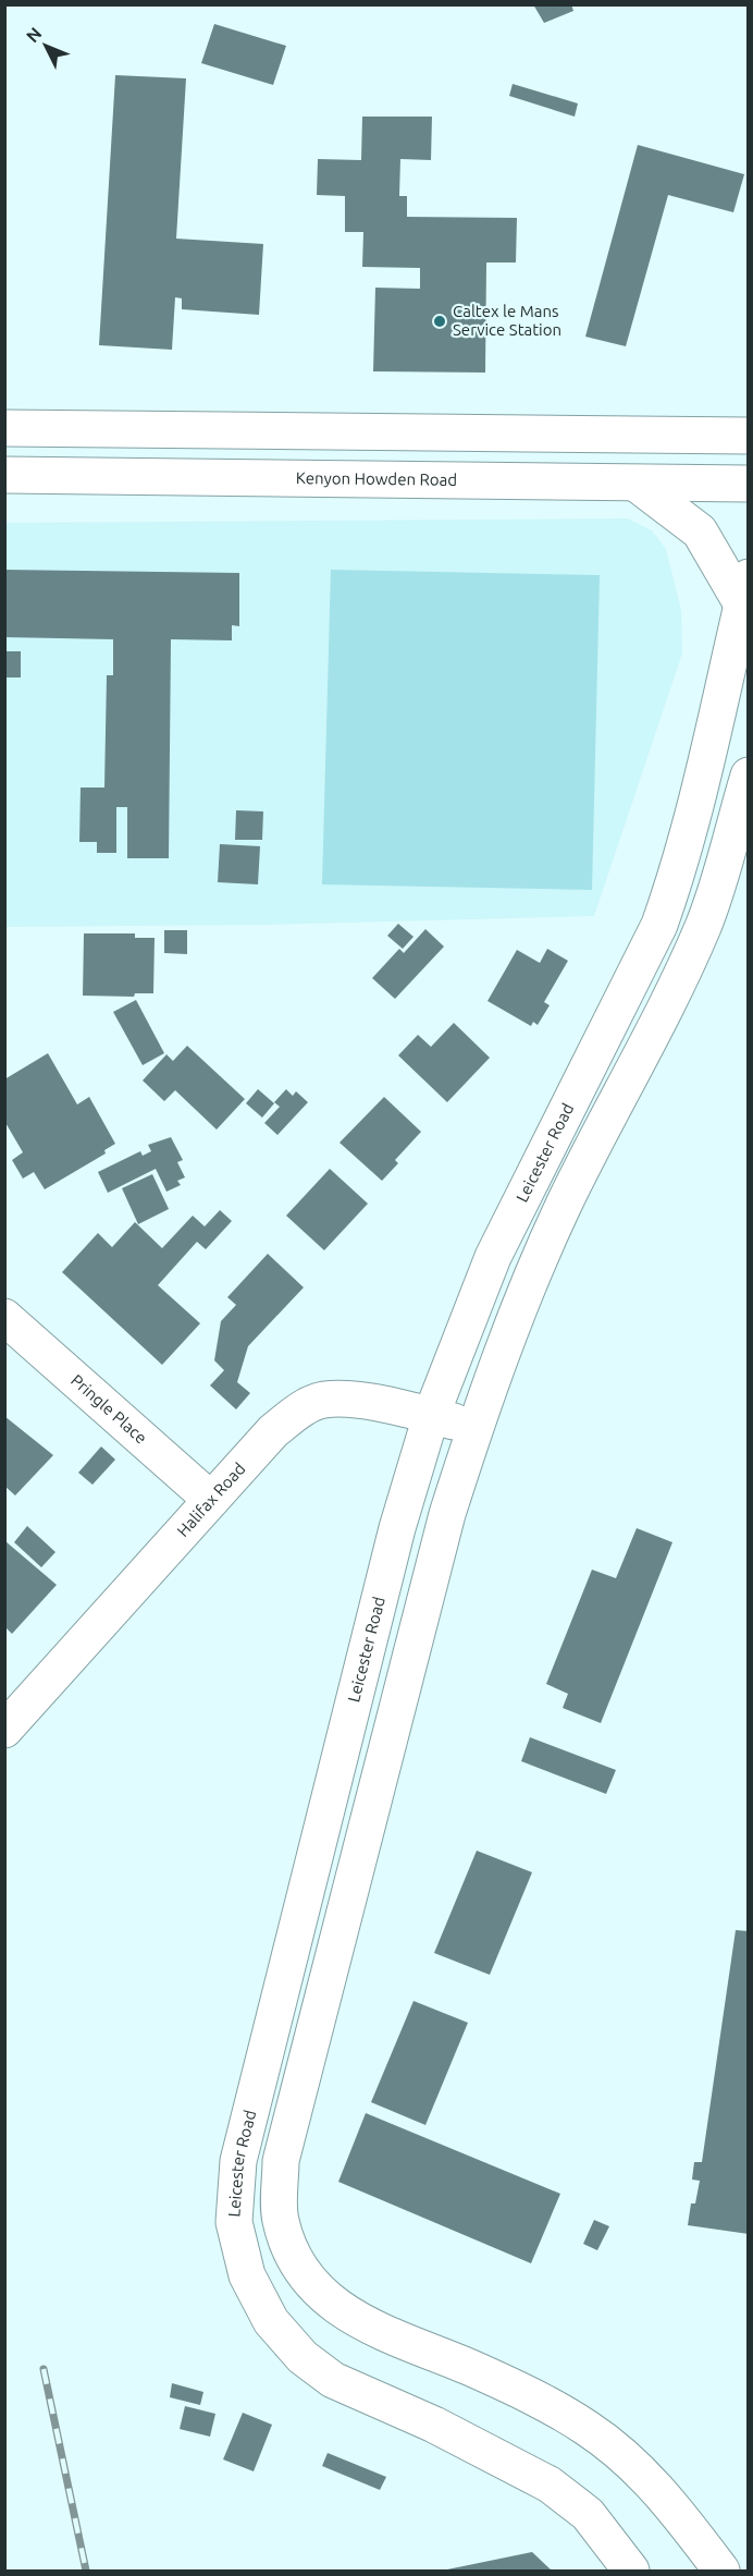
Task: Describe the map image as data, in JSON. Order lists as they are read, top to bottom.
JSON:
{
  "streets": {
    "street": [
      "Kenyon Howden Road",
      "Leicester Road",
      "Pringle Place",
      "Halifax Road"
    ]
  },
  "crossings": [
    ["Leicester Road", "Halifax Road"],
    ["Pringle Place", "Halifax Road"]
  ],
  "places": ["Caltex le Mans Service Station"],
  "north": "top left"
}
